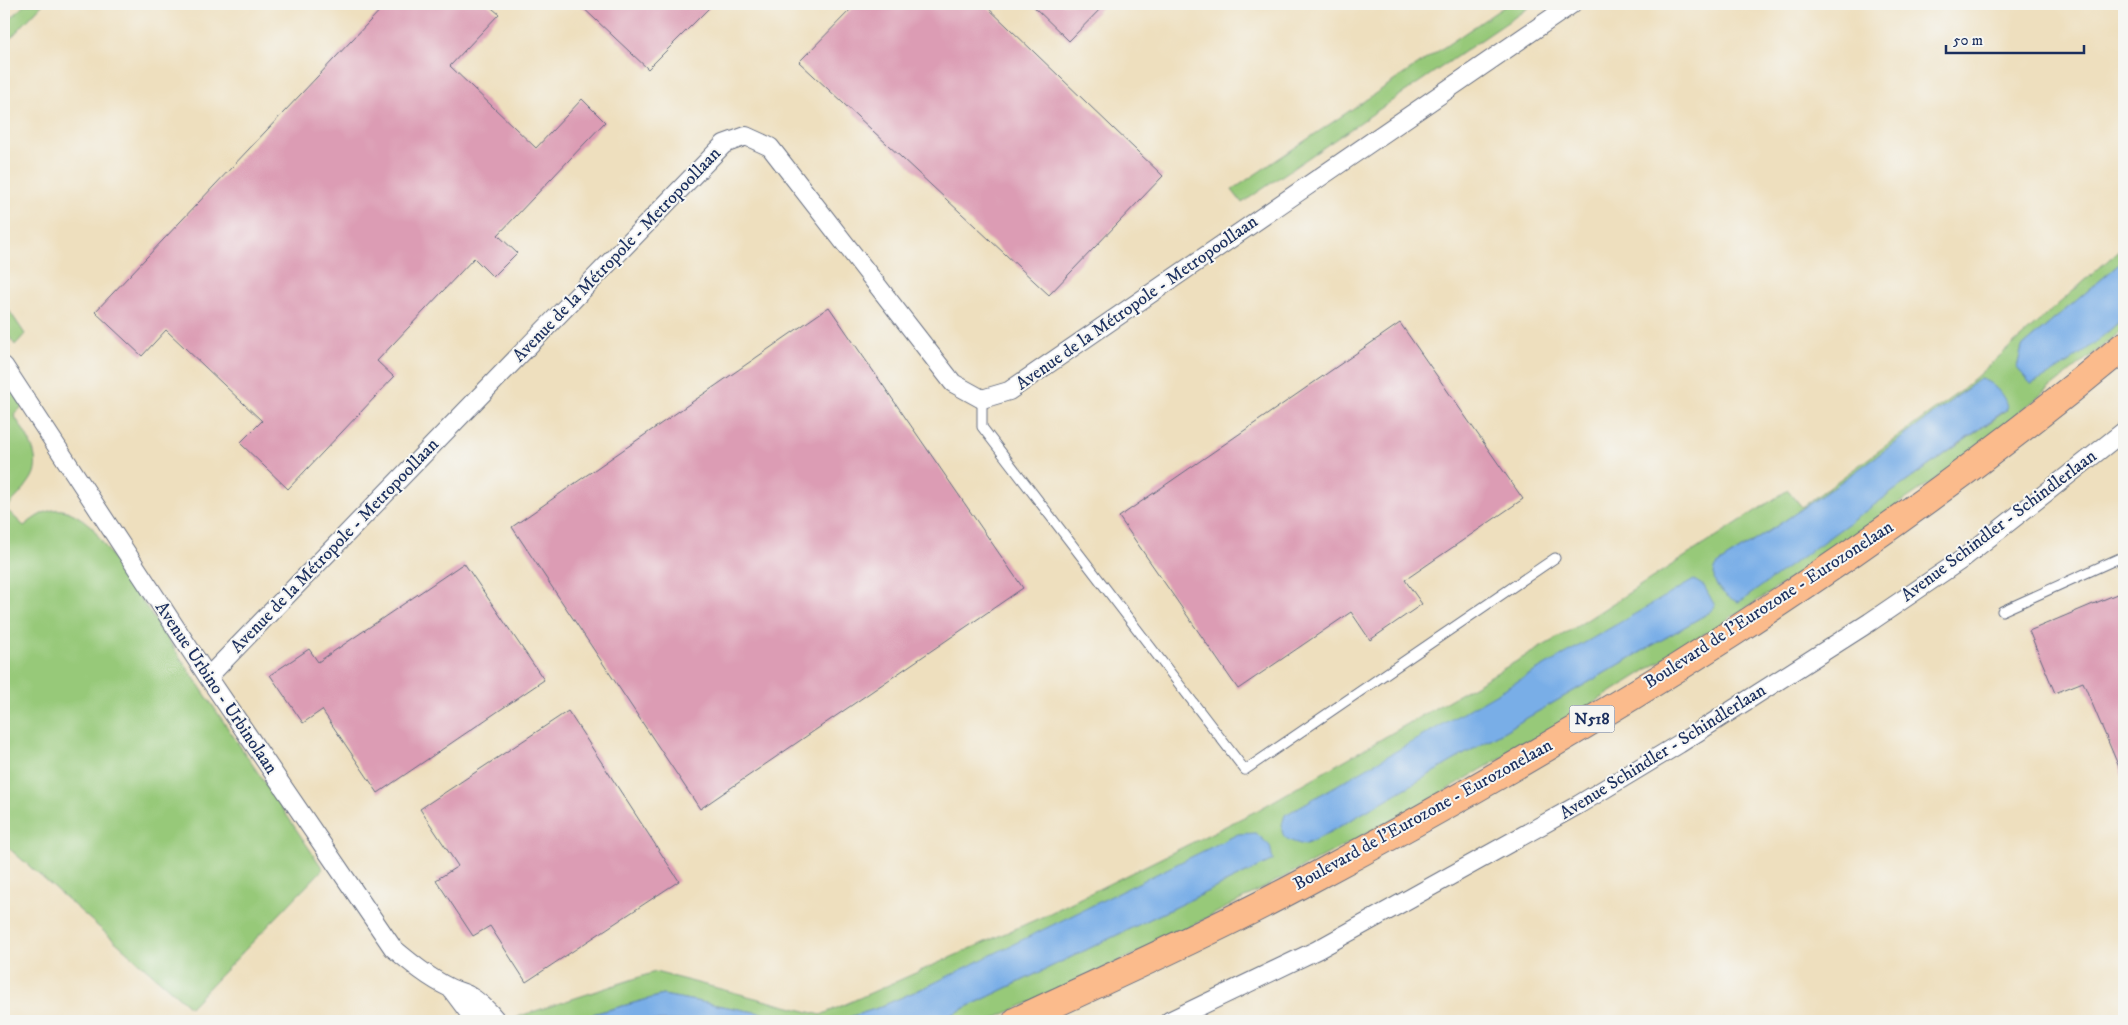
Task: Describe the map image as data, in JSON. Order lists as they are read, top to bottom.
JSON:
{
  "streets": {
    "highway": ["Boulevard de l'Eurozone - Eurozonelaan", "N518"],
    "street": ["Avenue de la Métropole - Metropoollaan", "Avenue Schindler - Schindlerlaan", "Avenue Urbino - Urbinolaan"]
  },
  "crossings": [
    ["Avenue de la Métropole - Metropoollaan", "Avenue Urbino - Urbinolaan"]
  ],
  "scale_bar": "50 m"
}
